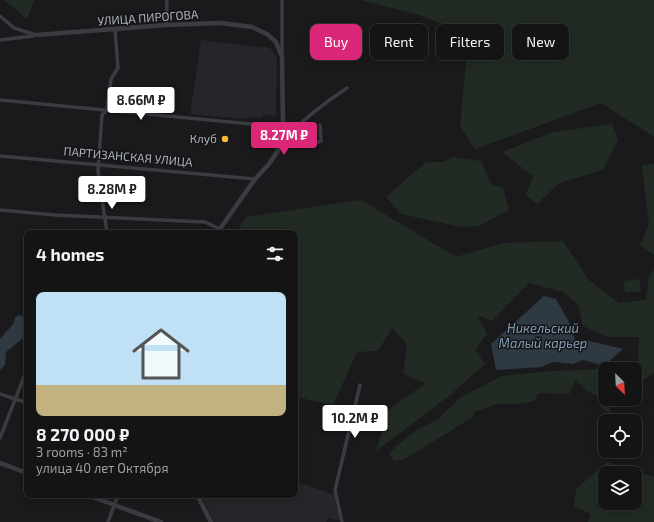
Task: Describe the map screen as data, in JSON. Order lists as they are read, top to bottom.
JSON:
{
  "streets": {
    "street": ["УЛИЦА ПИРОГОВА", "ПАРТИЗАНСКАЯ УЛИЦА"]
  },
  "water": ["Никельский Малый карьер"],
  "places": ["Клуб"],
  "north": "bottom right",
  "page": {
    "chip": [
      "Buy",
      "Rent",
      "Filters",
      "New"
    ],
    "price": [
      "8.66M ₽",
      "8.27M ₽",
      "8.28M ₽",
      "10.2M ₽"
    ],
    "heading": "4 homes",
    "list": [
      {
        "name": "8 270 000 ₽",
        "note": "3 rooms · 83 m² · улица 40 лет Октября"
      }
    ]
  }
}
